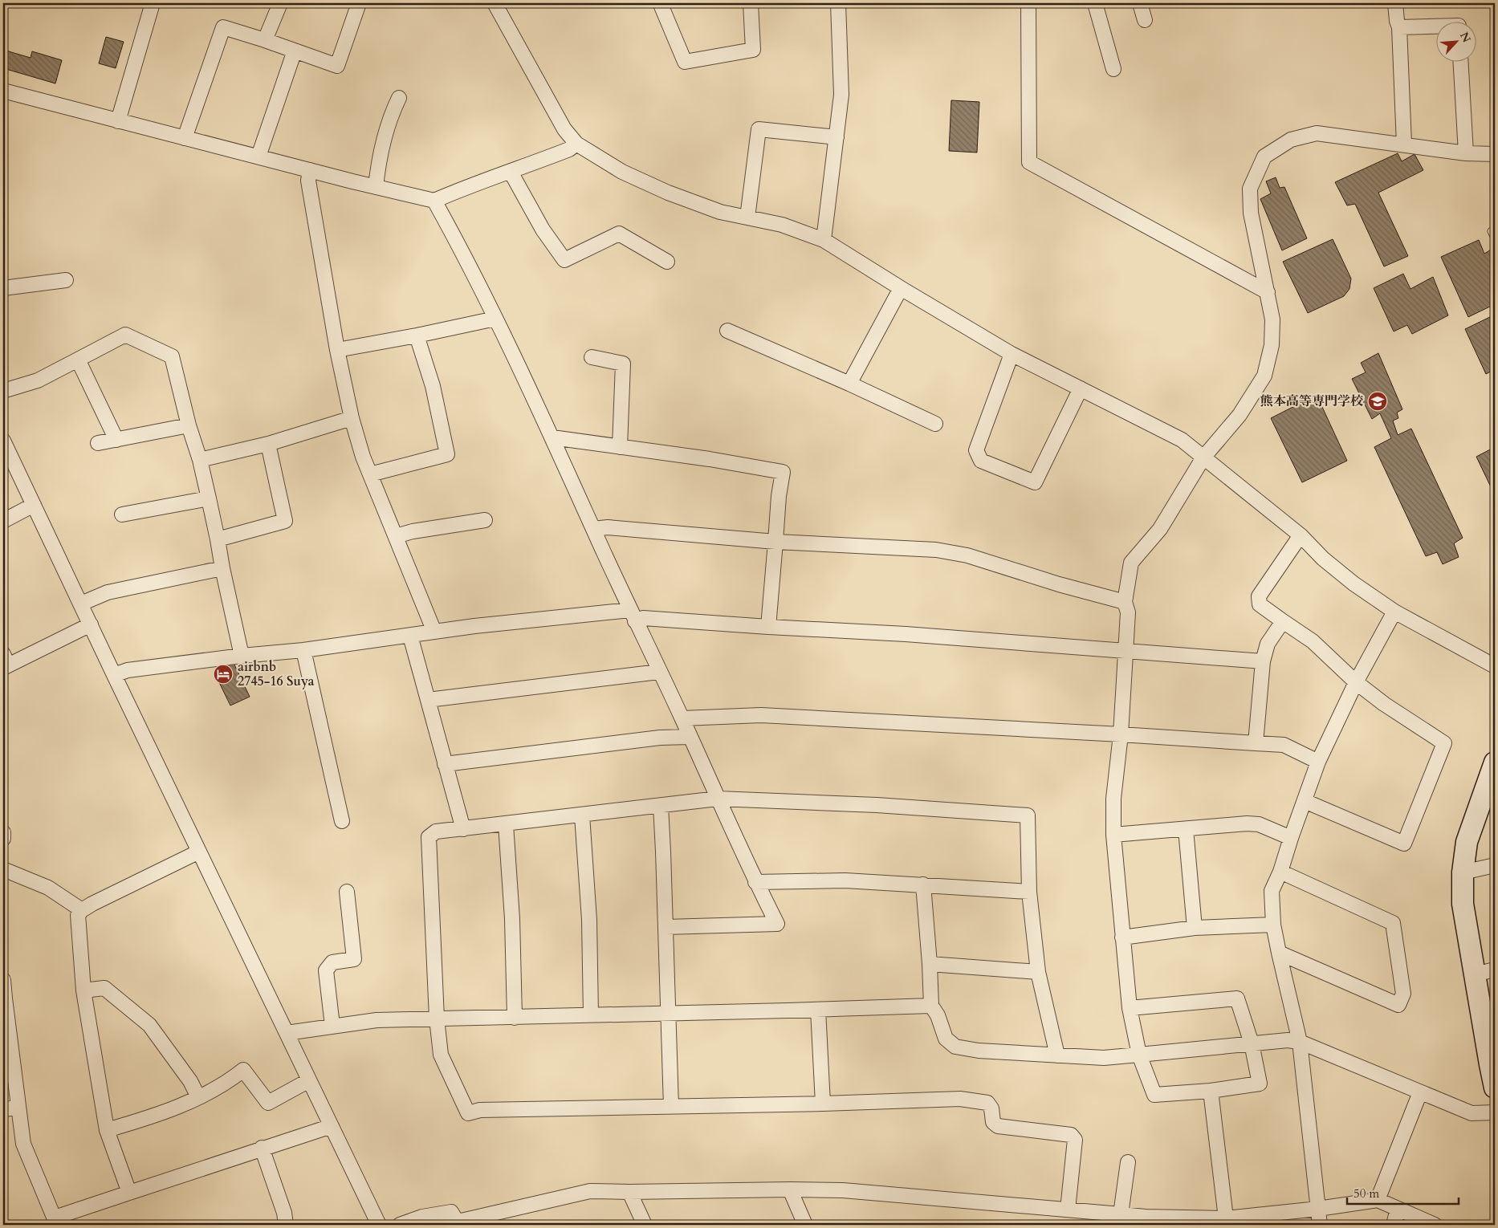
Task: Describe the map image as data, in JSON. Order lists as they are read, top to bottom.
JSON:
{
  "places": {
    "school or university": ["熊本高等専門学校"],
    "hotel": ["airbnb 2745-16 Suya"]
  },
  "scale_bar": "50 m",
  "north": "top right"
}
